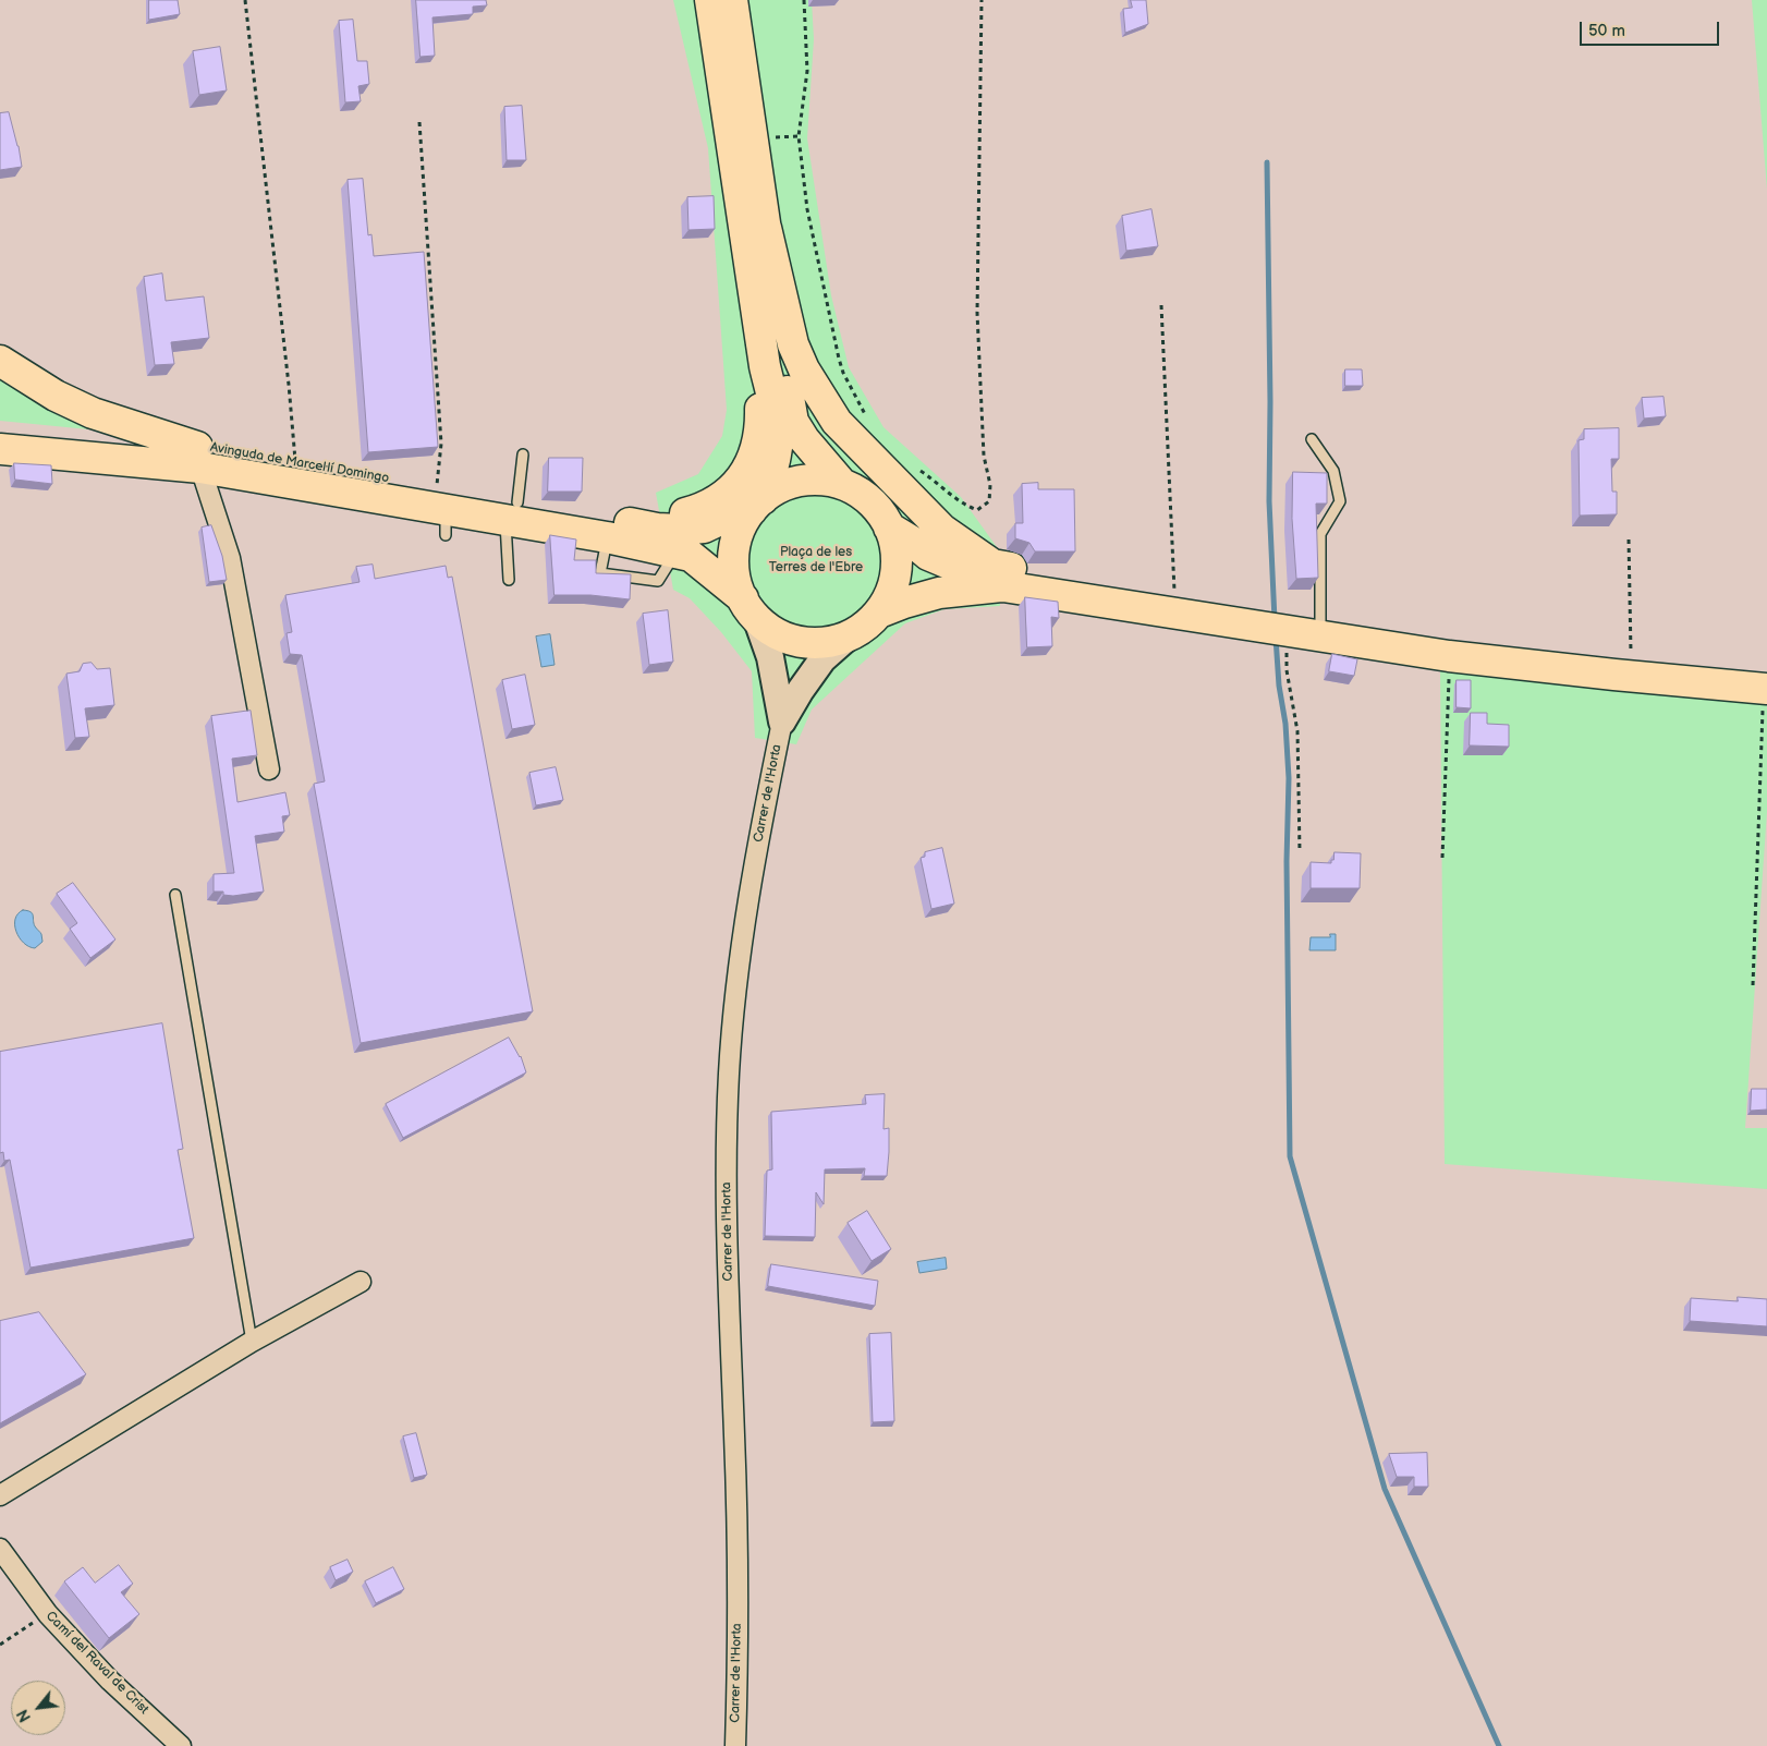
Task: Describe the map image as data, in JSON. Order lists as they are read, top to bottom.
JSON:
{
  "streets": {
    "main road": ["Avinguda de Marcel·lí Domingo"],
    "street": ["Carrer de l'Horta", "Camí del Raval de Crist"]
  },
  "parks": ["Plaça de les Terres de l'Ebre"],
  "scale_bar": "50 m",
  "north": "bottom left"
}
